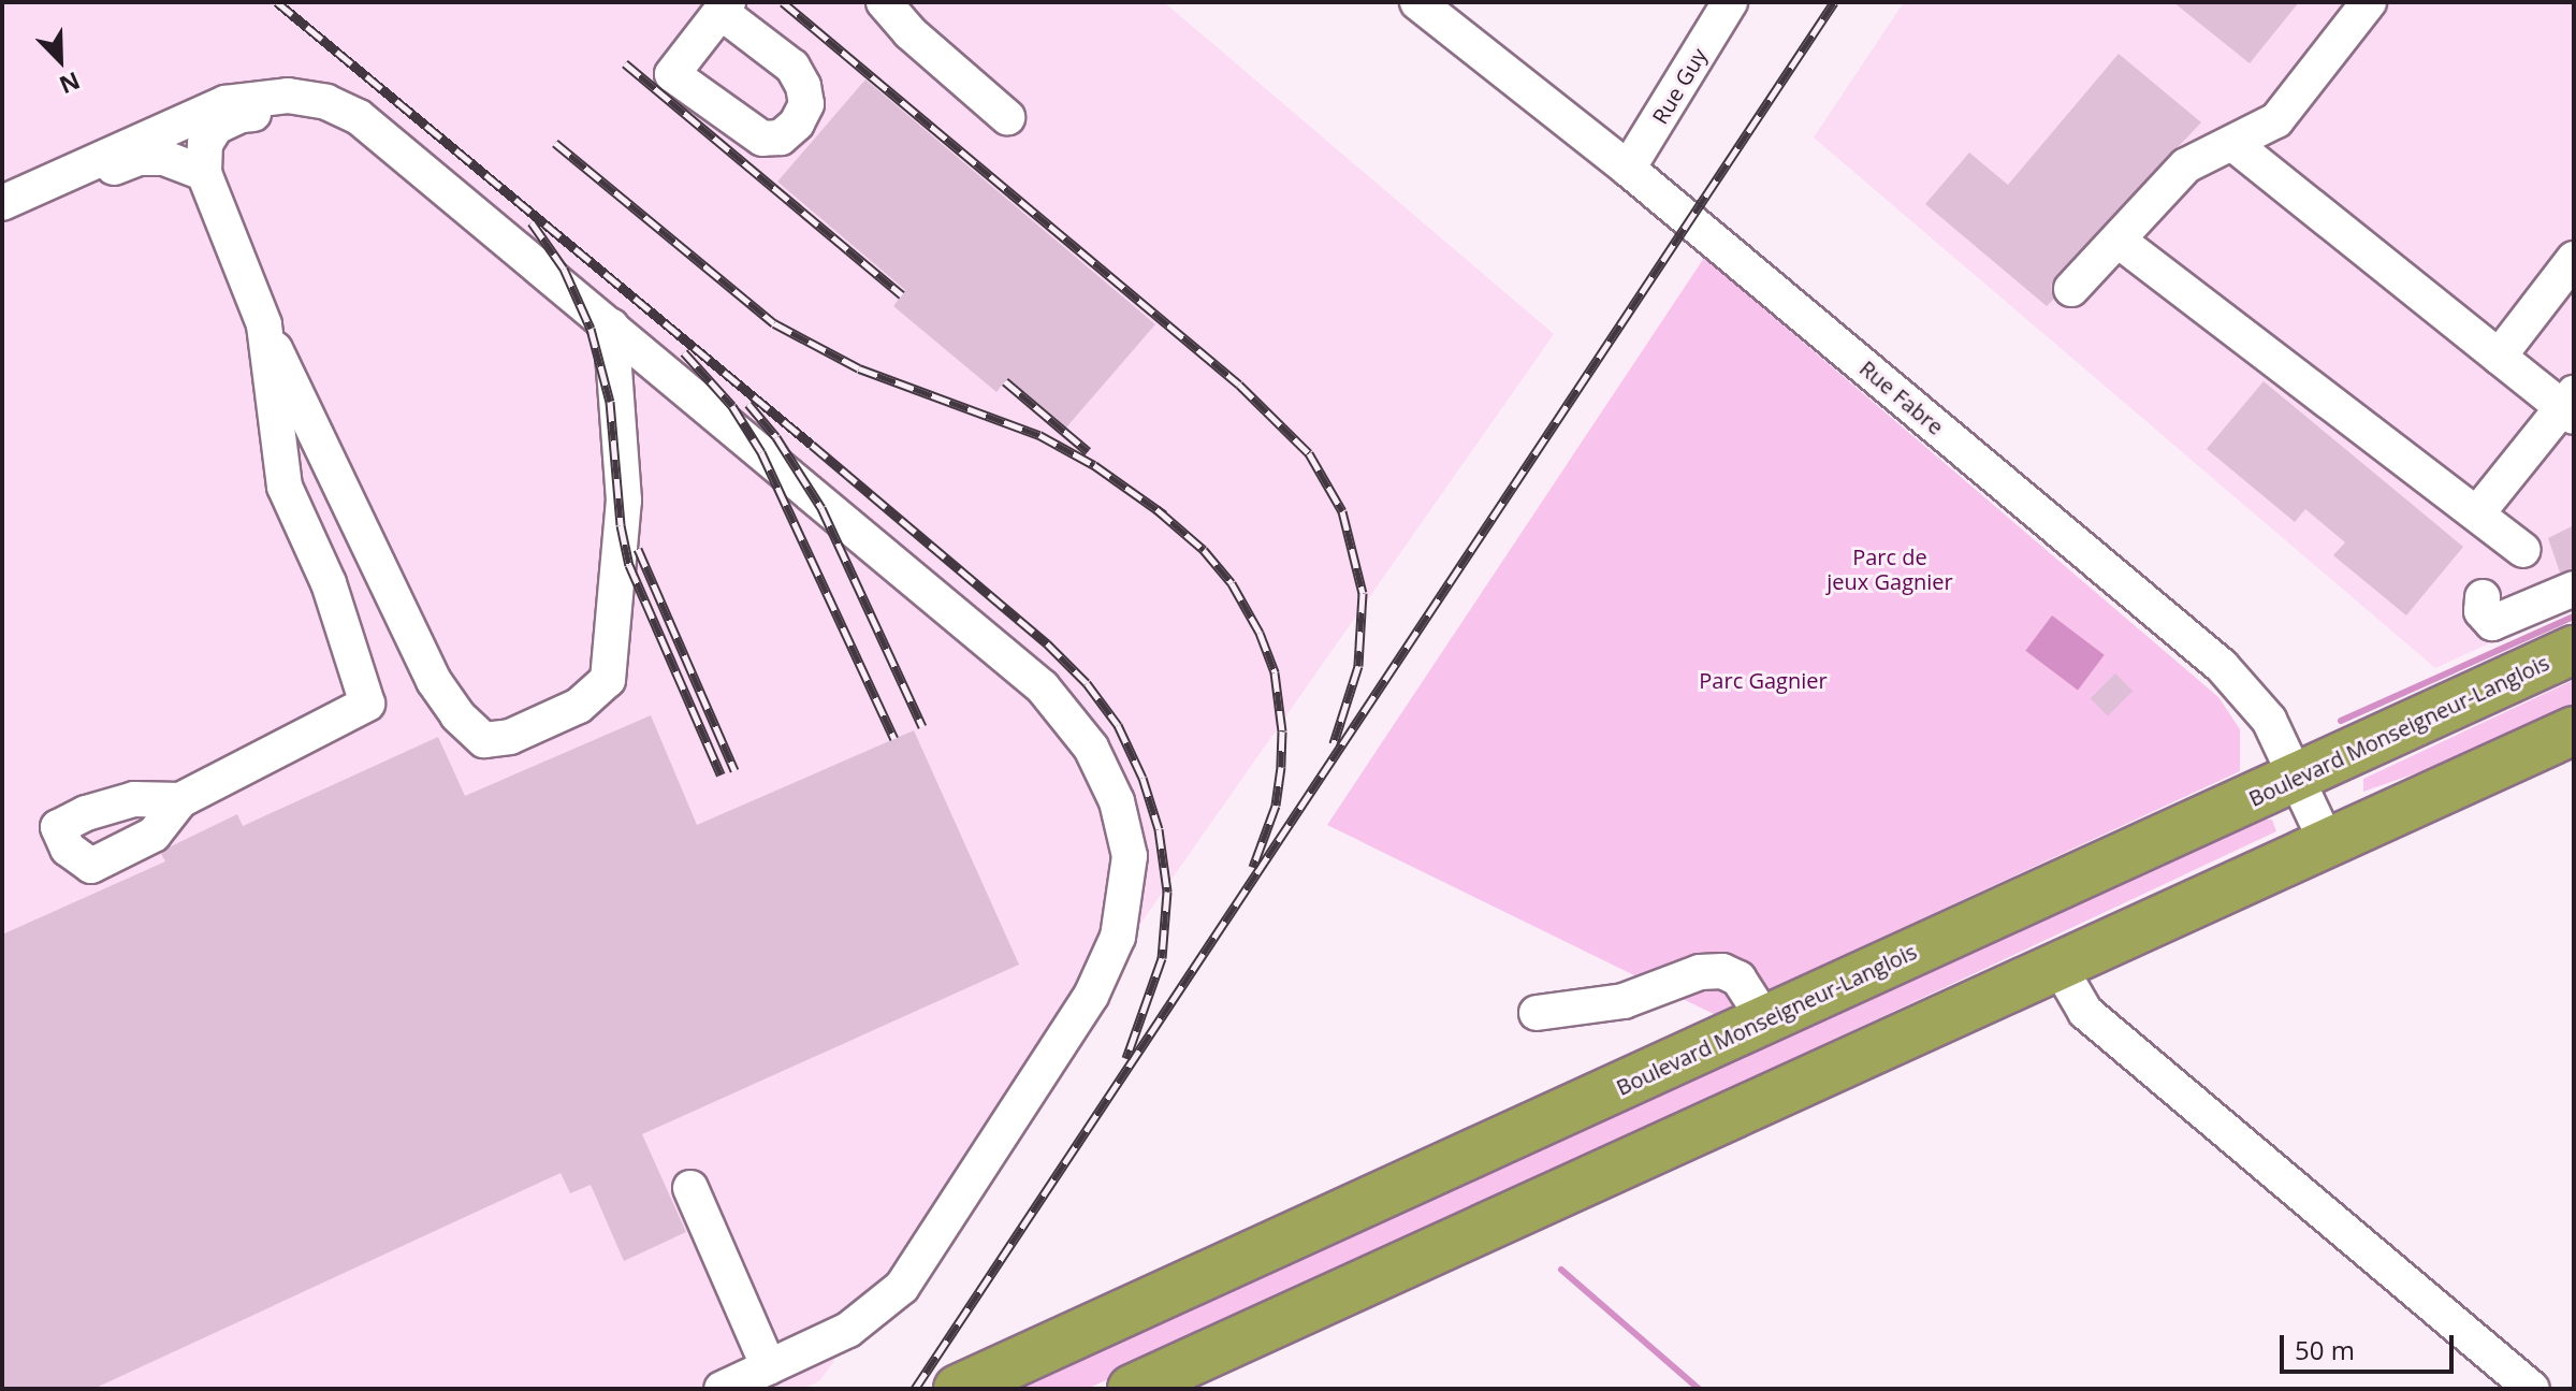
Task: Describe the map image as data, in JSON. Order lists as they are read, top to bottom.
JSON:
{
  "streets": {
    "highway": ["Boulevard Monseigneur-Langlois"],
    "street": ["Rue Guy", "Rue Fabre"]
  },
  "crossings": [
    ["Rue Guy", "Rue Fabre"],
    ["Rue Fabre", "Boulevard Monseigneur-Langlois"]
  ],
  "parks": ["Parc de jeux Gagnier", "Parc Gagnier"],
  "scale_bar": "50 m",
  "north": "bottom right"
}
